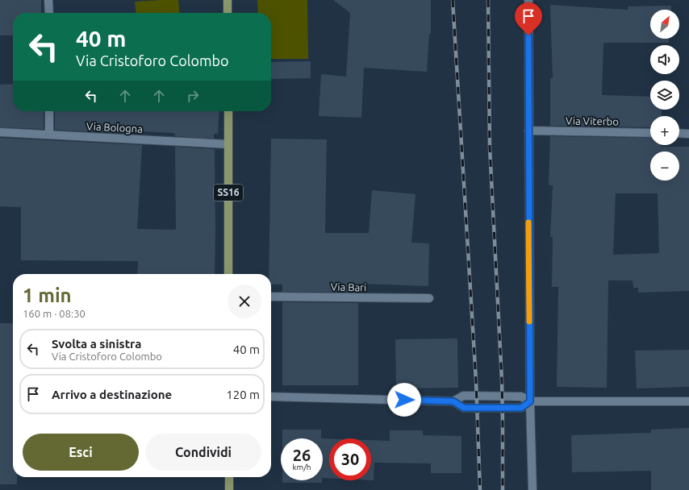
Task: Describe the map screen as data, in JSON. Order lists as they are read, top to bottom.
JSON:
{
  "streets": {
    "main road": ["SS16"],
    "street": ["Via Viterbo", "Via Bologna", "Via Bari"]
  },
  "crossings": [
    ["Via Bologna", "SS16"]
  ],
  "north": "top right",
  "page": {
    "map_buttons": ["+", "−"],
    "turn": ["40 m", "Via Cristoforo Colombo"],
    "heading": ["1 min", "160 m · 08:30"],
    "list": [
      {
        "name": "Svolta a sinistra",
        "note": "Via Cristoforo Colombo",
        "value": "40 m"
      },
      {
        "name": "Arrivo a destinazione",
        "value": "120 m"
      }
    ],
    "buttons": ["Esci", "Condividi"],
    "speed": "26 km/h",
    "limit": "30"
  }
}
